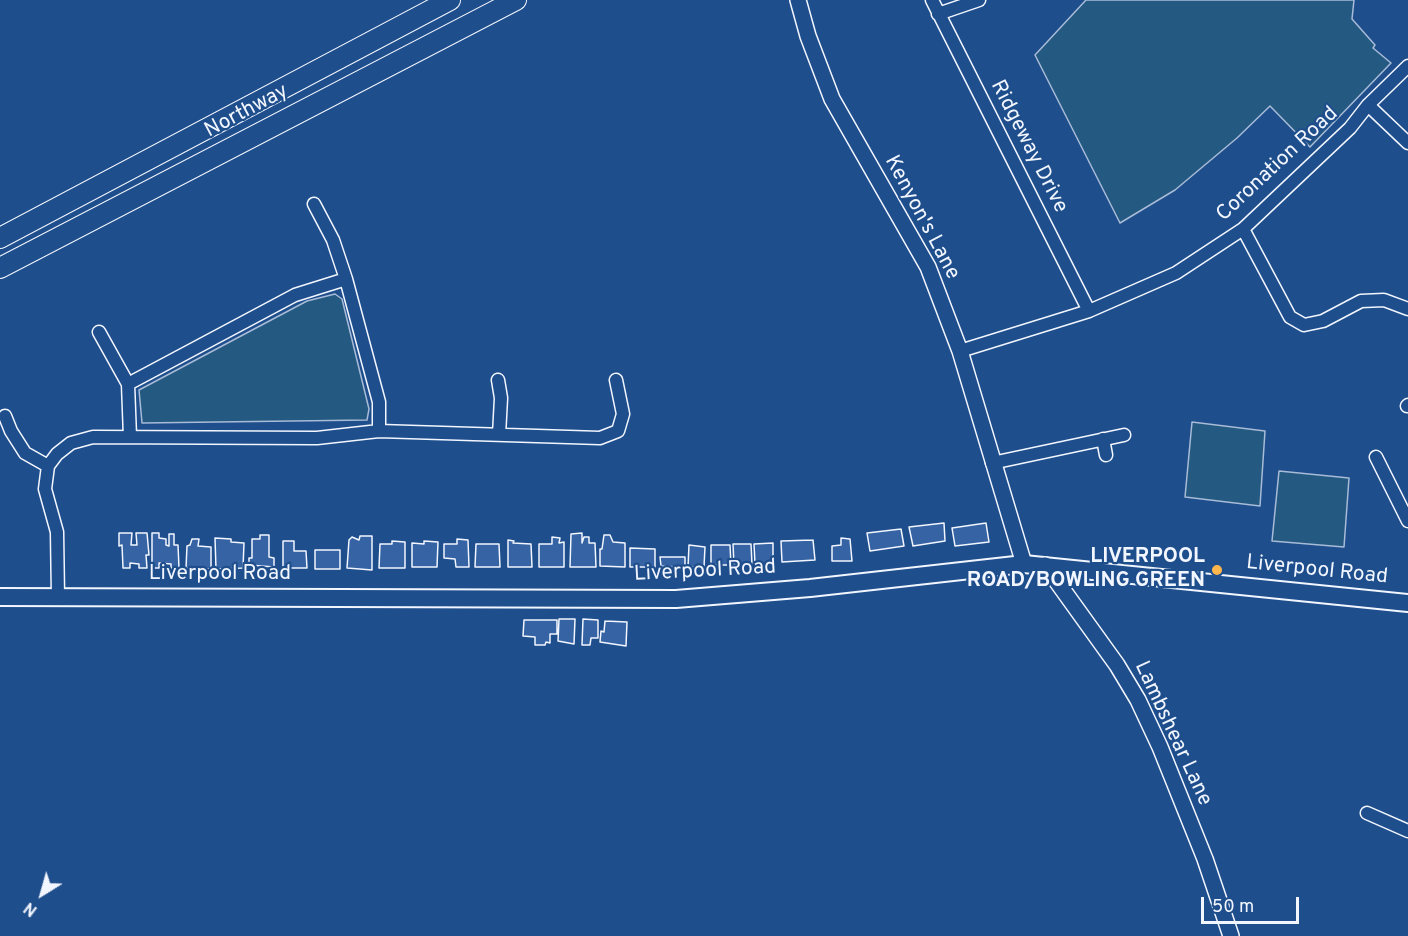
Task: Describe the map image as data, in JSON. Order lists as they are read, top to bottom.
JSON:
{
  "streets": {
    "highway": ["Northway"],
    "main road": ["Liverpool Road"],
    "street": [
      "Ridgeway Drive",
      "Coronation Road",
      "Kenyon's Lane",
      "Lambshear Lane"
    ]
  },
  "crossings": [
    ["Ridgeway Drive", "Coronation Road"],
    ["Coronation Road", "Kenyon's Lane"],
    ["Kenyon's Lane", "Liverpool Road"],
    ["Liverpool Road", "Lambshear Lane"]
  ],
  "places": ["LIVERPOOL ROAD/BOWLING GREEN"],
  "scale_bar": "50 m",
  "north": "bottom left"
}
